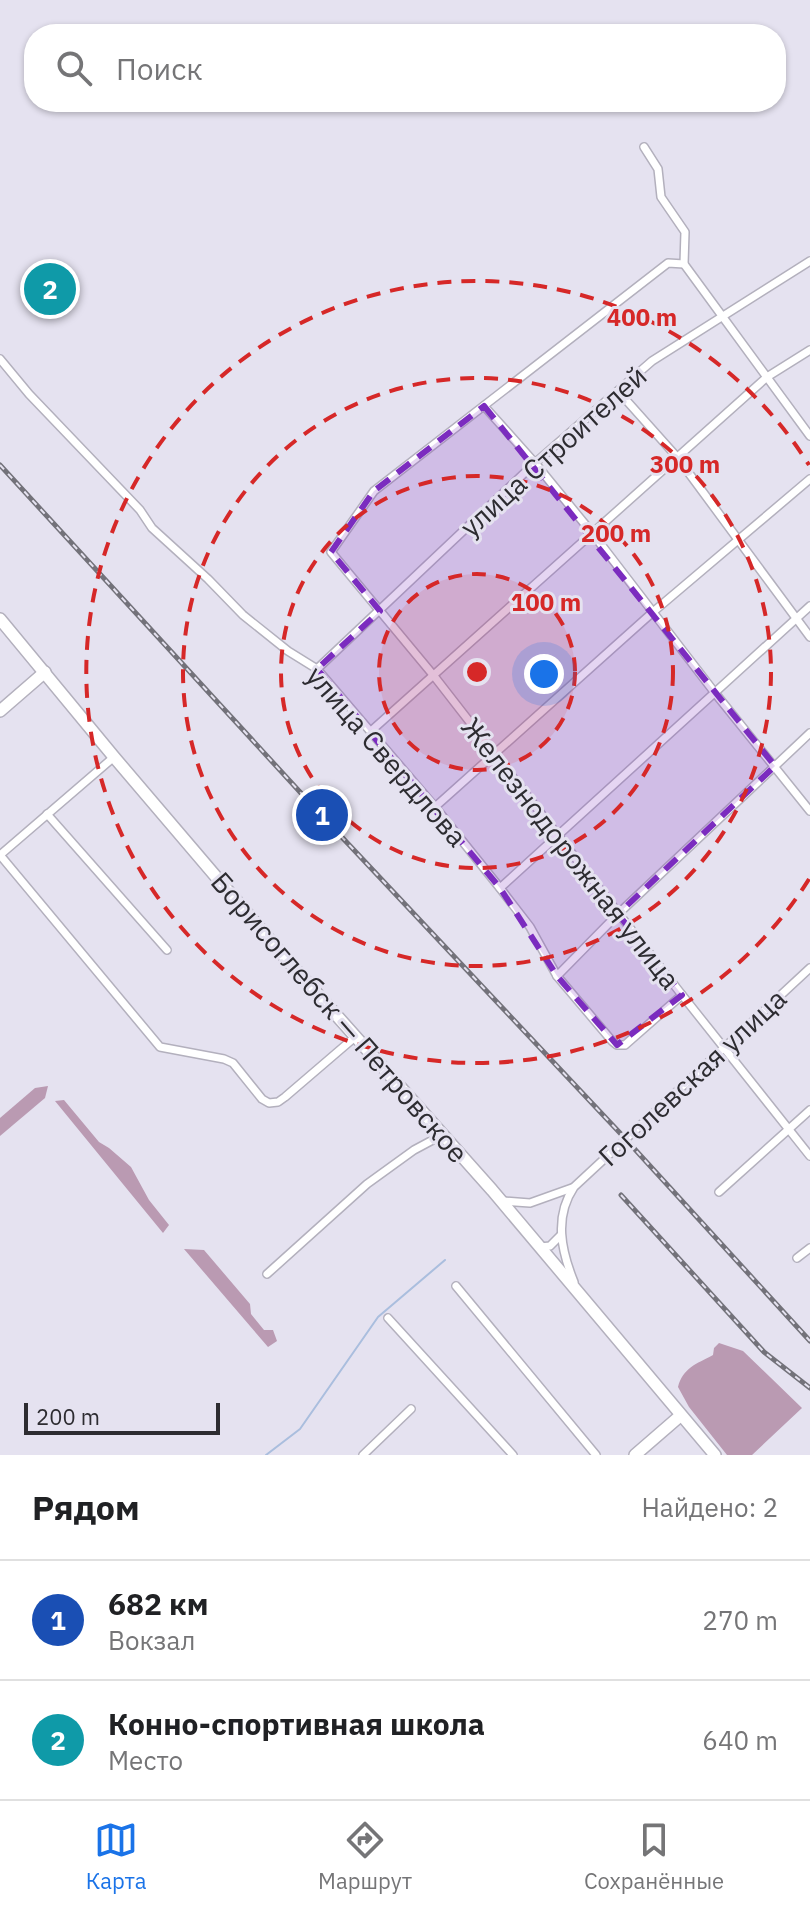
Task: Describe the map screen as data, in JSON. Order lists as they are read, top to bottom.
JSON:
{
  "streets": {
    "street": [
      "улица Строителей",
      "улица Свердлова",
      "Железнодорожная улица",
      "Борисоглебск — Петровское",
      "Гоголевская улица"
    ]
  },
  "crossings": [
    ["улица Строителей", "улица Свердлова"],
    ["улица Строителей", "Железнодорожная улица"],
    ["улица Свердлова", "Железнодорожная улица"],
    ["Железнодорожная улица", "Гоголевская улица"]
  ],
  "scale_bar": "200 m",
  "page": {
    "search": "Поиск",
    "pins": ["2", "1"],
    "scale": "200 m",
    "heading": ["Рядом", "Найдено: 2"],
    "list": [
      {
        "mark": "1",
        "name": "682 км",
        "note": "Вокзал",
        "value": "270 m"
      },
      {
        "mark": "2",
        "name": "Конно-спортивная школа",
        "note": "Место",
        "value": "640 m"
      }
    ],
    "nav": ["Карта", "Маршрут", "Сохранённые"]
  },
  "rings": [
    "400 m",
    "300 m",
    "200 m",
    "100 m"
  ]
}
